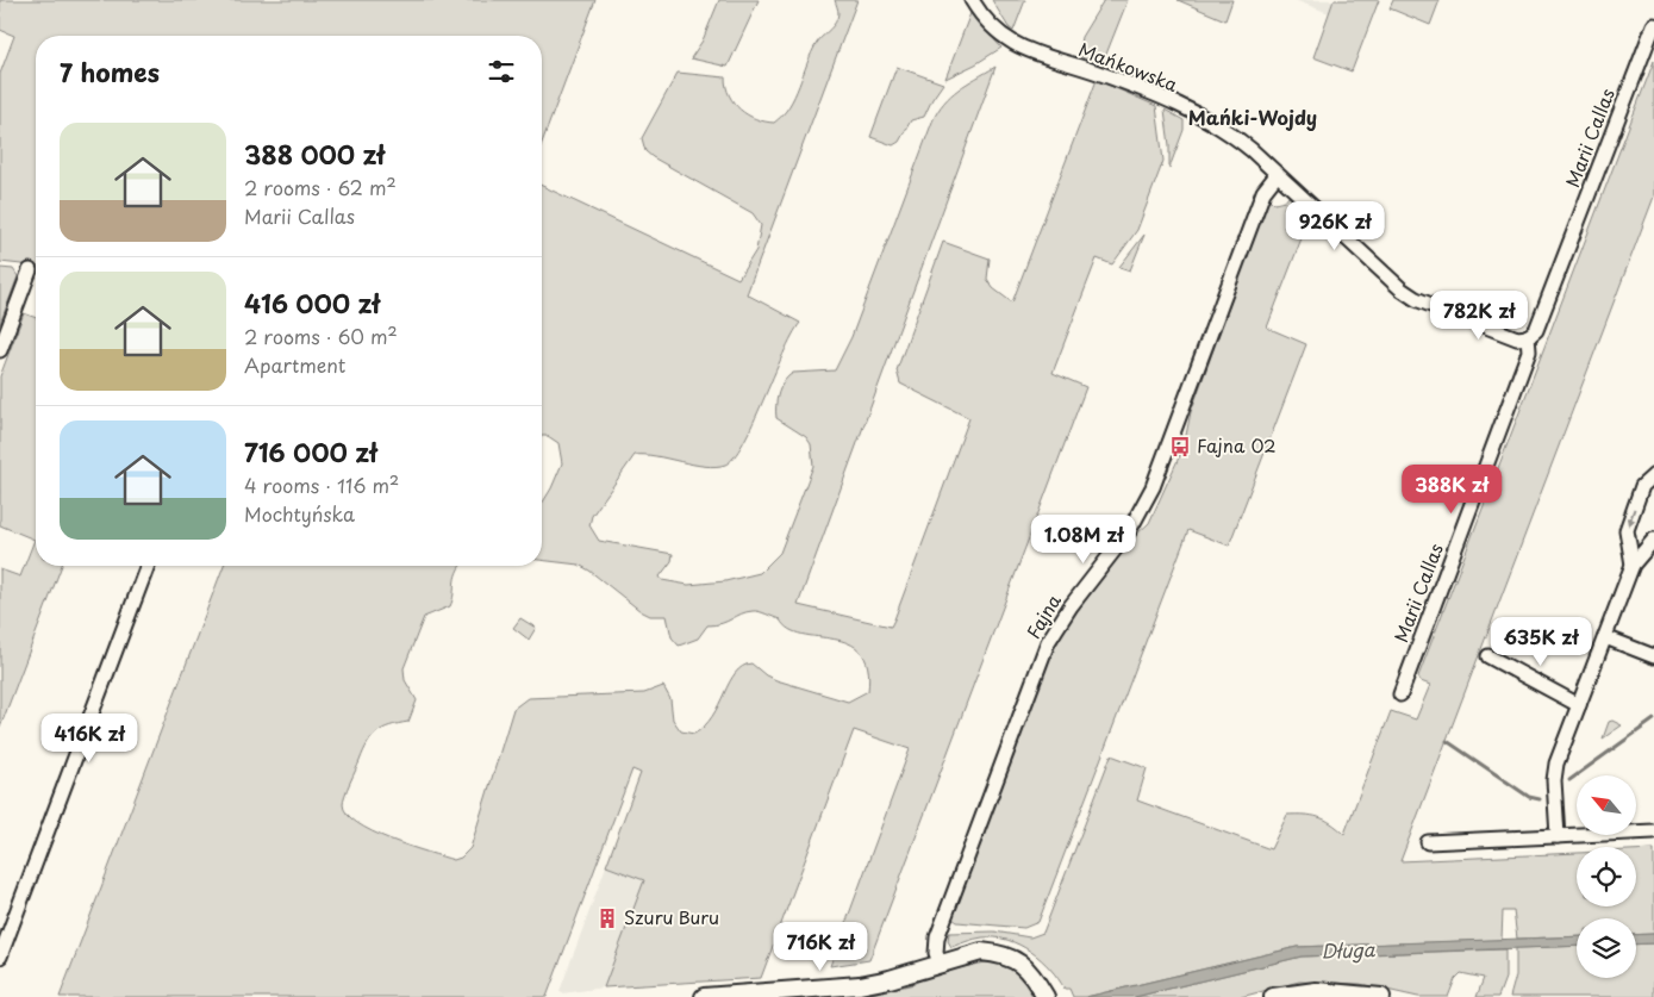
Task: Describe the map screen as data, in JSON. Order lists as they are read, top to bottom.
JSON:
{
  "streets": {
    "street": ["Mańkowska", "Marii Callas", "Fajna"]
  },
  "crossings": [
    ["Mańkowska", "Marii Callas"],
    ["Mańkowska", "Fajna"]
  ],
  "districts": ["Mańki-Wojdy"],
  "water": ["Długa"],
  "places": {
    "bus stop": ["Fajna 02"],
    "building": ["Szuru Buru"]
  },
  "north": "top left",
  "page": {
    "heading": "7 homes",
    "list": [
      {
        "name": "388 000 zł",
        "note": "2 rooms · 62 m² · Marii Callas"
      },
      {
        "name": "416 000 zł",
        "note": "2 rooms · 60 m² · Apartment"
      },
      {
        "name": "716 000 zł",
        "note": "4 rooms · 116 m² · Mochtyńska"
      }
    ],
    "price": [
      "926K zł",
      "782K zł",
      "388K zł",
      "1.08M zł",
      "635K zł",
      "416K zł",
      "716K zł"
    ]
  }
}
